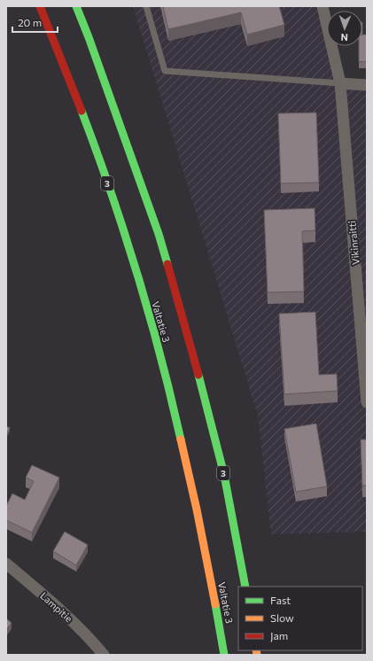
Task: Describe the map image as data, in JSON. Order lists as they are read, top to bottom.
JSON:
{
  "streets": {
    "highway": ["3", "Valtatie 3"],
    "street": ["Vikinraitti", "Lampitie"]
  },
  "legend": ["Fast", "Slow", "Jam"],
  "scale_bar": "20 m",
  "north": "bottom"
}
